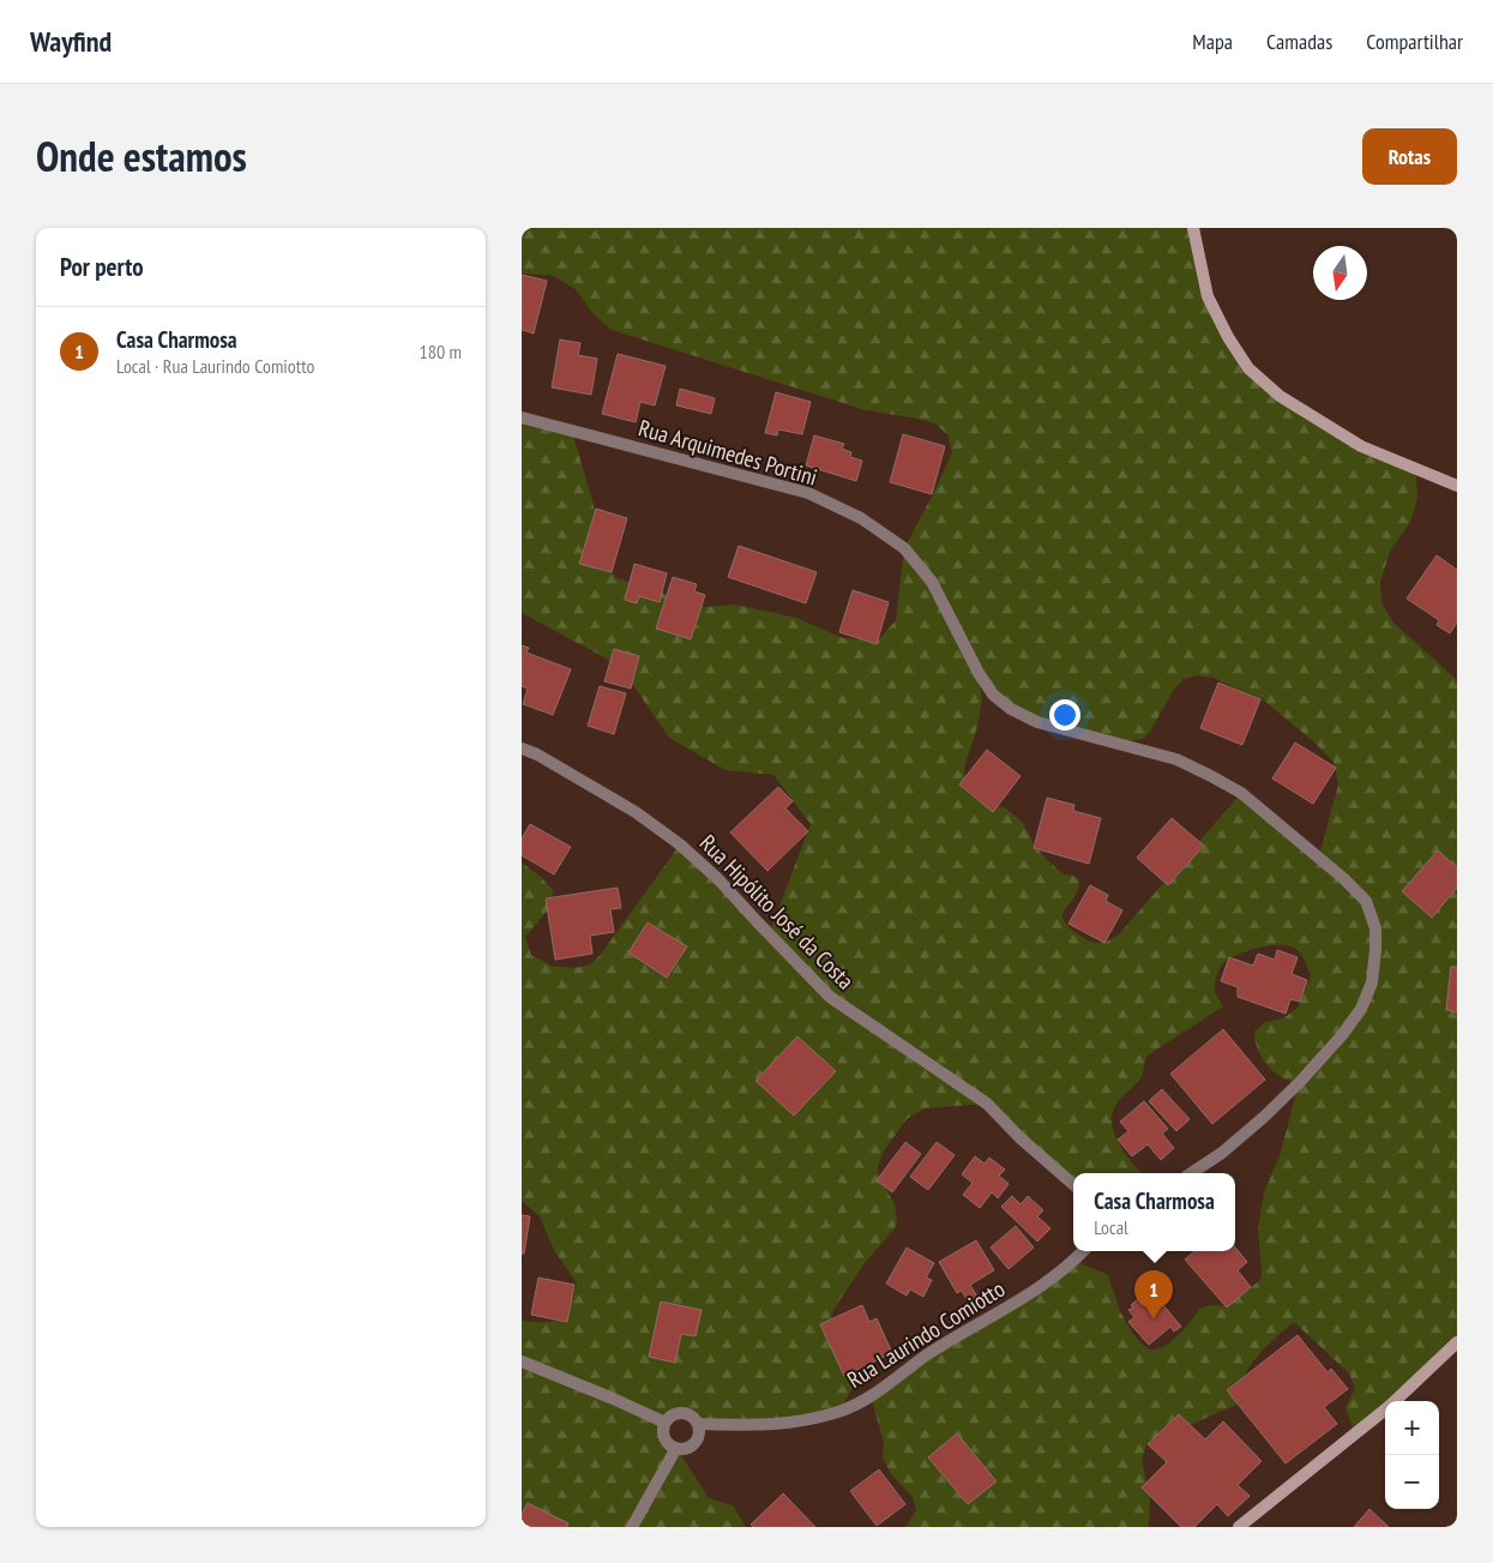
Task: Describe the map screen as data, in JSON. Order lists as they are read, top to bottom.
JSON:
{
  "streets": {
    "street": ["Rua Arquimedes Portini", "Rua Hipólito José da Costa", "Rua Laurindo Comiotto"]
  },
  "north": "bottom",
  "page": {
    "header": "Wayfind",
    "nav": ["Mapa", "Camadas", "Compartilhar"],
    "title": "Onde estamos",
    "buttons": "Rotas",
    "heading": "Por perto",
    "list": [
      {
        "mark": "1",
        "name": "Casa Charmosa",
        "note": "Local · Rua Laurindo Comiotto",
        "value": "180 m"
      }
    ],
    "popup": ["Casa Charmosa", "Local"],
    "pins": "1",
    "map_buttons": ["+", "−"]
  }
}
